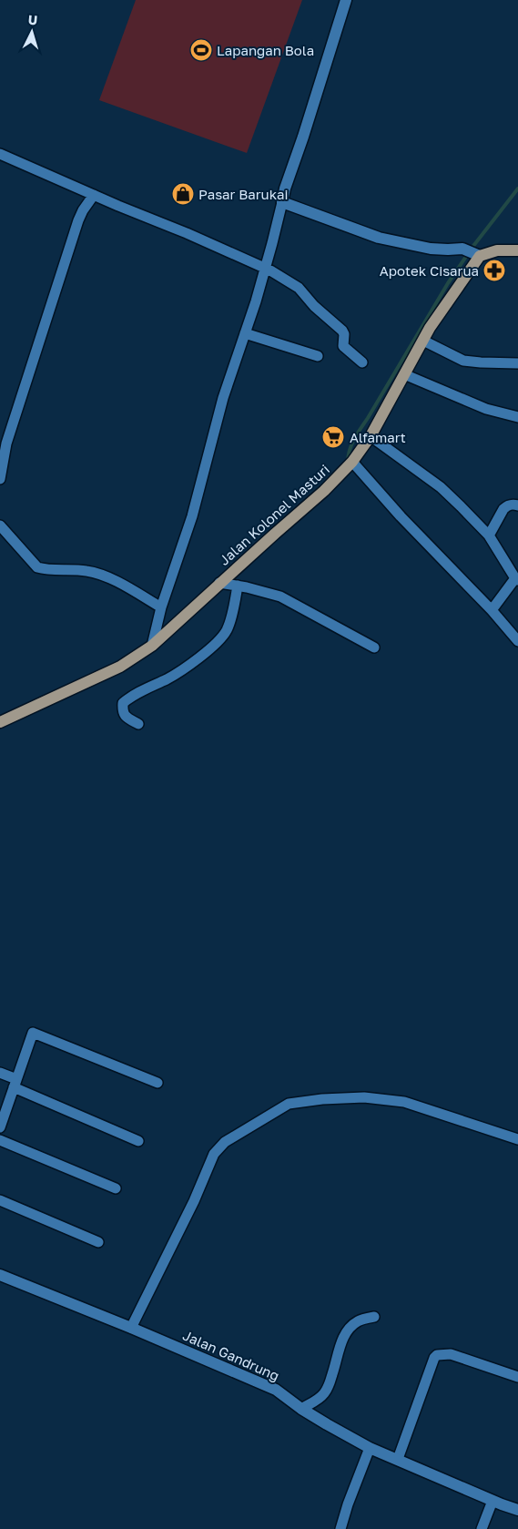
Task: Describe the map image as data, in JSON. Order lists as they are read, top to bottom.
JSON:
{
  "streets": {
    "main road": ["Jalan Kolonel Masturi"],
    "street": ["Jalan Gandrung"]
  },
  "places": {
    "sports": ["Lapangan Bola"],
    "shop": ["Pasar Barukai"],
    "pharmacy": ["Apotek Cisarua"],
    "supermarket": ["Alfamart"]
  },
  "north": "top"
}
